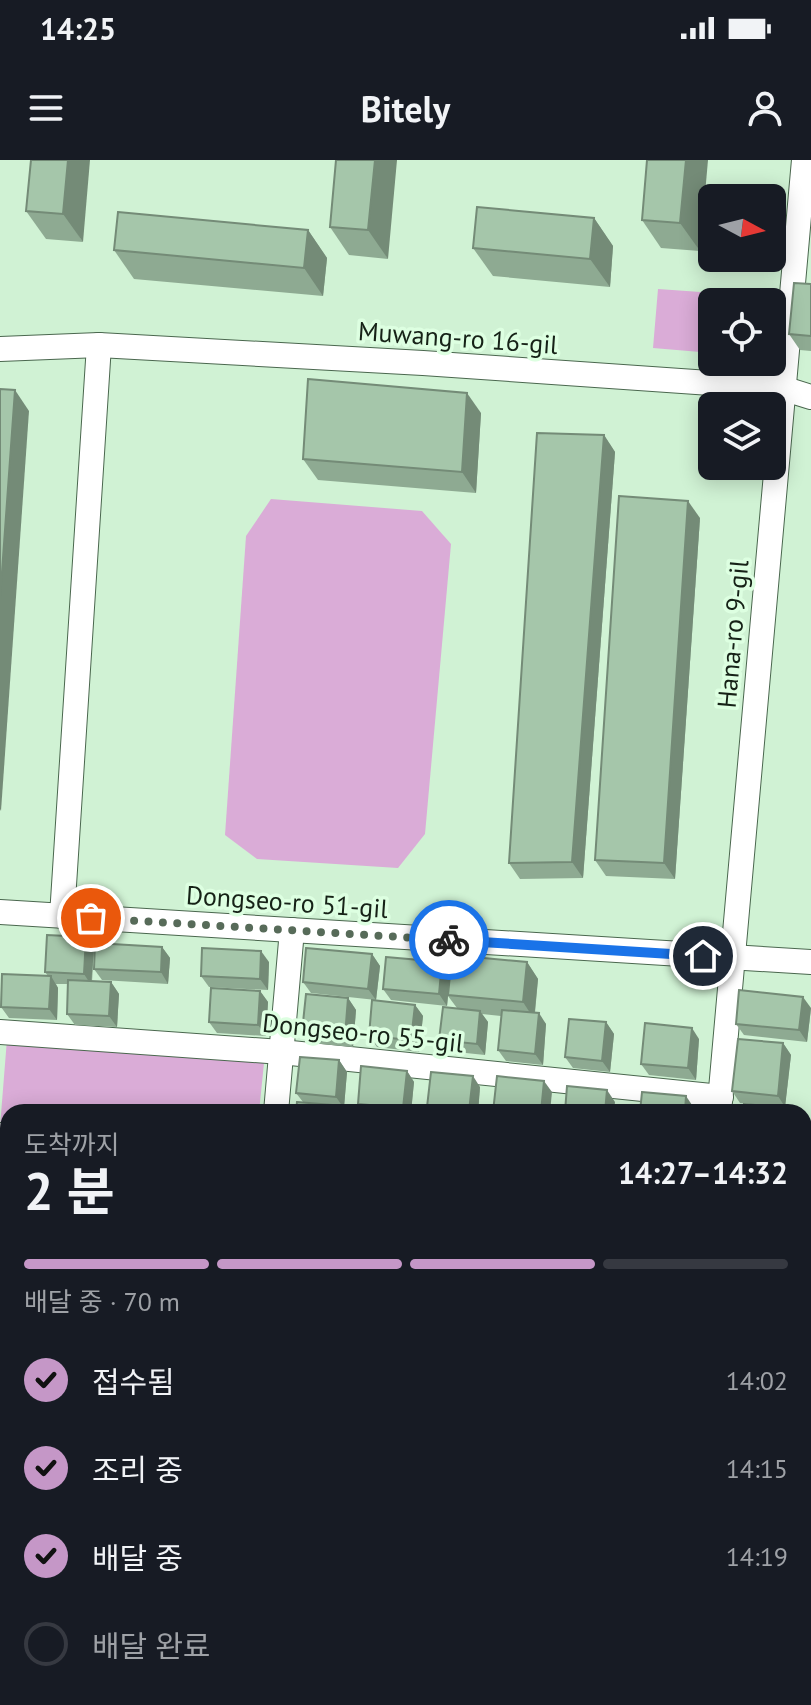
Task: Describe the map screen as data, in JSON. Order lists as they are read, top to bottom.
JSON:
{
  "streets": {
    "street": [
      "Muwang-ro 16-gil",
      "Hana-ro 9-gil",
      "Dongseo-ro 51-gil",
      "Dongseo-ro 55-gil"
    ]
  },
  "crossings": [
    ["Muwang-ro 16-gil", "Hana-ro 9-gil"],
    ["Hana-ro 9-gil", "Dongseo-ro 51-gil"],
    ["Hana-ro 9-gil", "Dongseo-ro 55-gil"]
  ],
  "north": "right",
  "page": {
    "status": "14:25",
    "header": "Bitely",
    "heading": ["2 분", "도착까지", "14:27–14:32"],
    "bar": "배달 중 · 70 m",
    "list": [
      ["접수됨", "14:02"],
      ["조리 중", "14:15"],
      ["배달 중", "14:19"],
      "배달 완료"
    ]
  }
}
